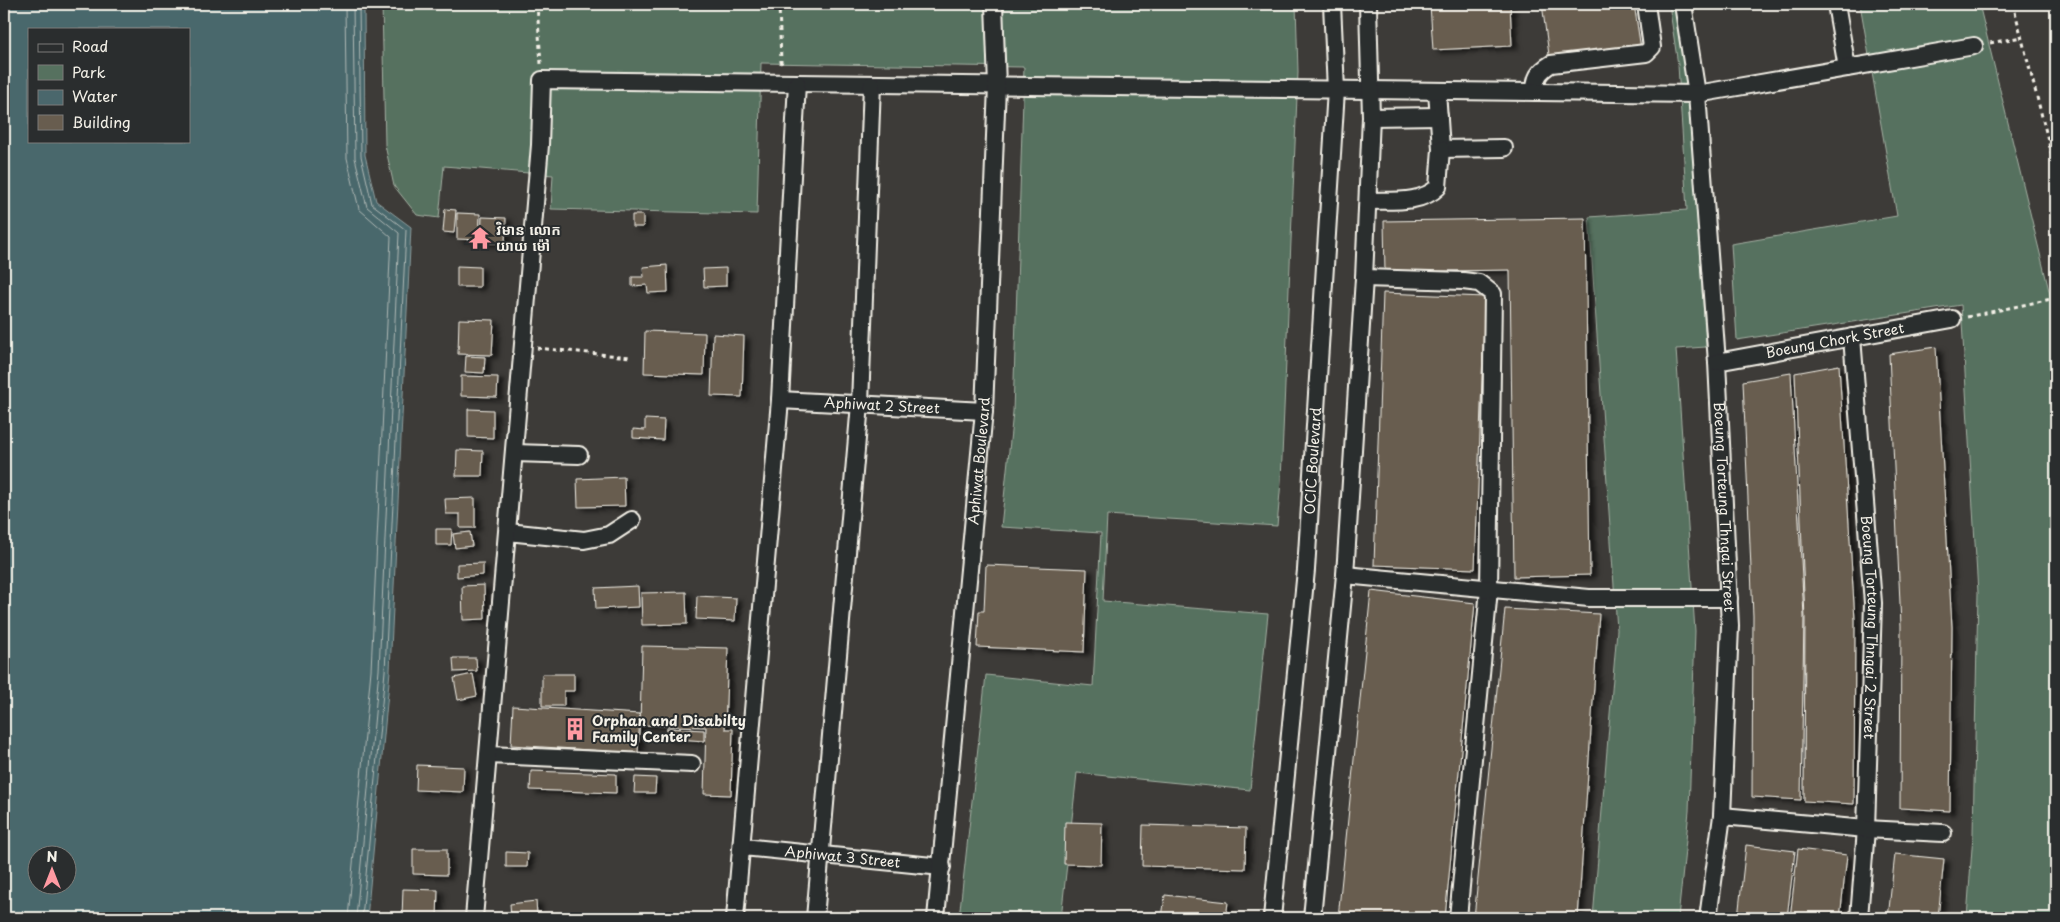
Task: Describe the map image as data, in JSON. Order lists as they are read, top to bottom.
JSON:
{
  "streets": {
    "street": [
      "Boeung Chork Street",
      "Aphiwat 2 Street",
      "Aphiwat Boulevard",
      "OCIC Boulevard",
      "Boeung Torteung Thngai Street",
      "Boeung Torteung Thngai 2 Street",
      "Aphiwat 3 Street"
    ]
  },
  "crossings": [
    ["Boeung Chork Street", "Boeung Torteung Thngai Street"],
    ["Boeung Chork Street", "Boeung Torteung Thngai 2 Street"],
    ["Aphiwat 2 Street", "Aphiwat Boulevard"],
    ["Aphiwat Boulevard", "Aphiwat 3 Street"]
  ],
  "places": {
    "temple": ["វិមាន លោក យាយ ម៉ៅ"],
    "building": ["Orphan and Disabilty Family Center"]
  },
  "legend": [
    "Road",
    "Park",
    "Water",
    "Building"
  ],
  "north": "top"
}
